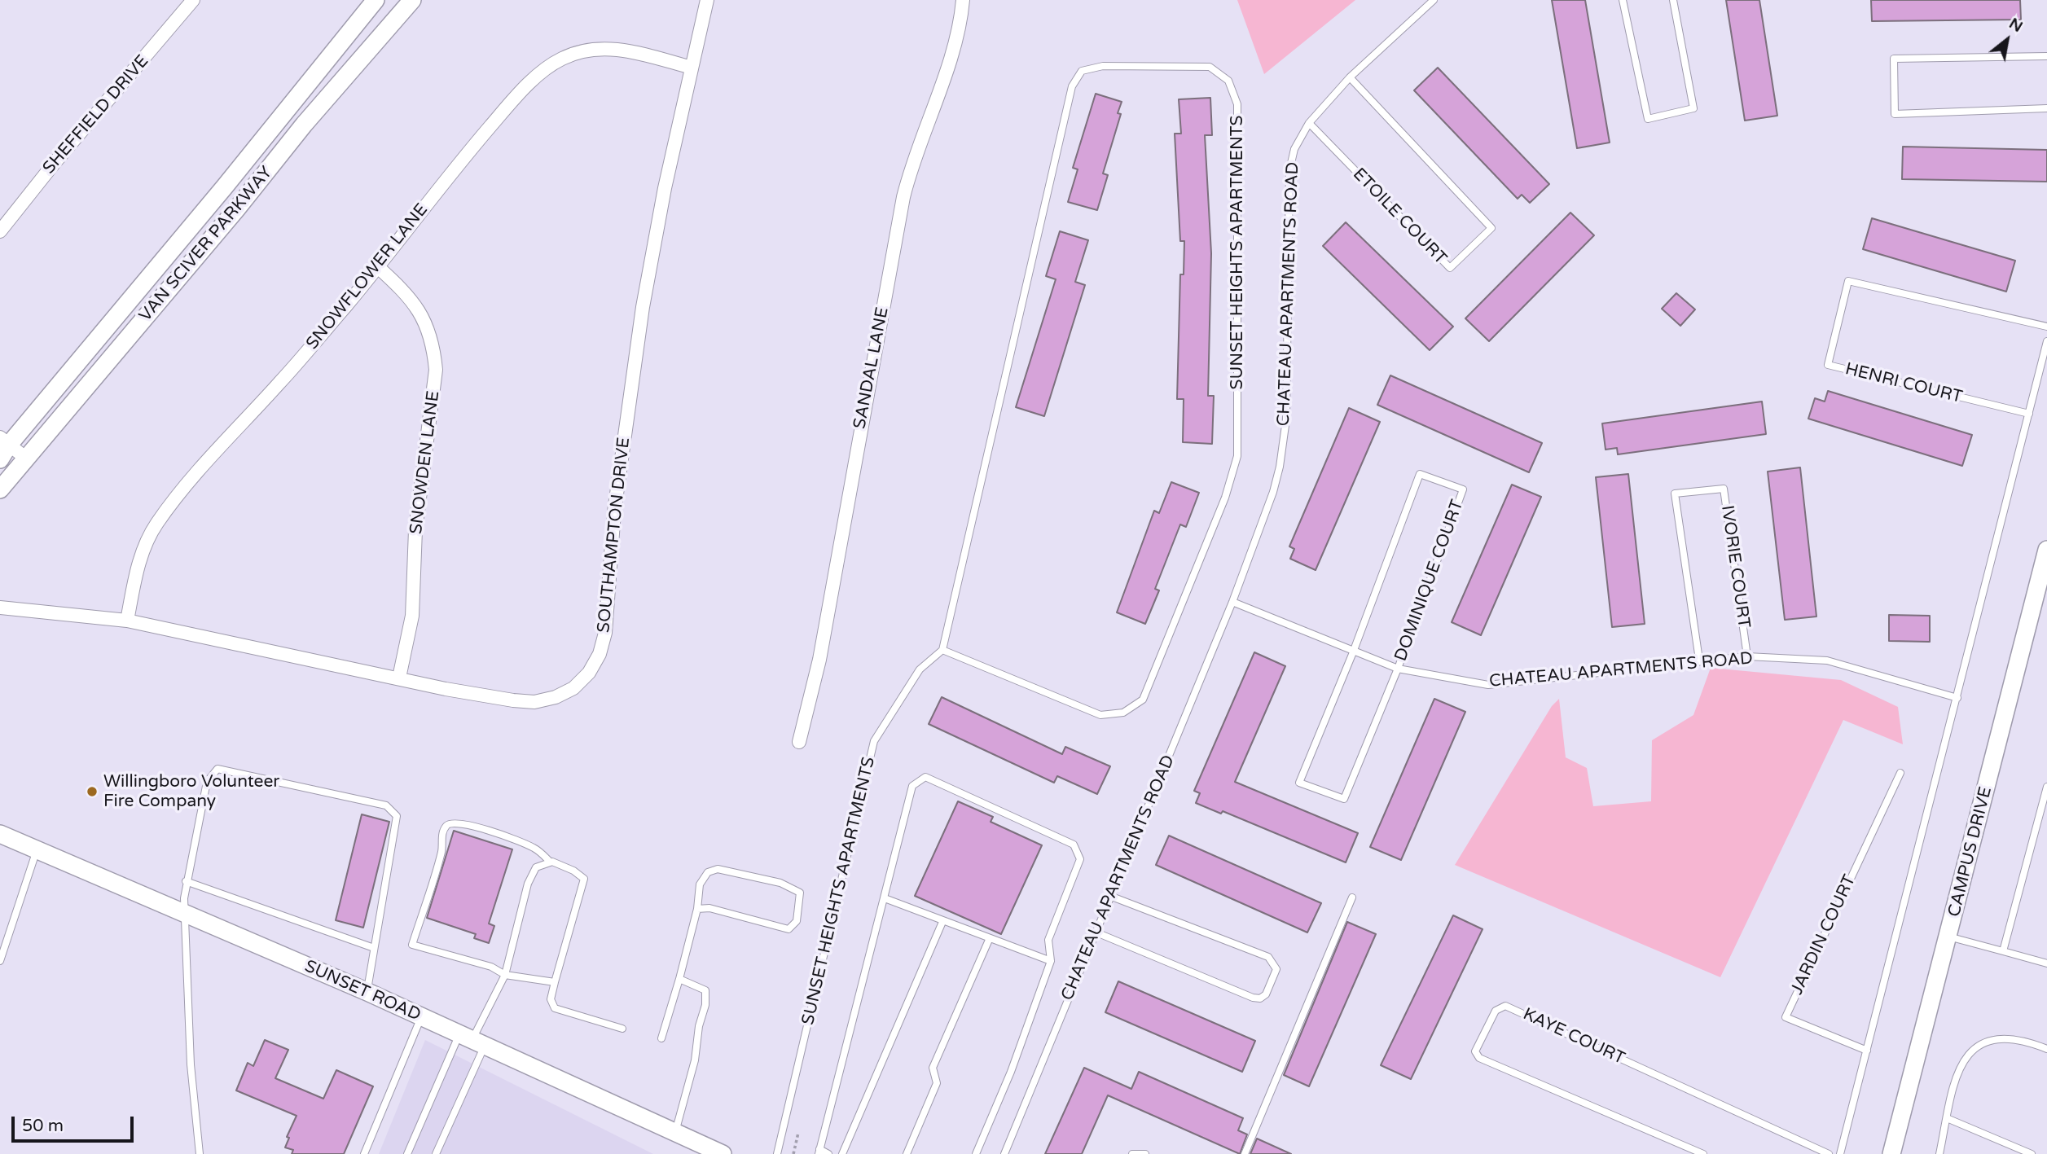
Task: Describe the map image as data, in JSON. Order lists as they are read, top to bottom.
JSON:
{
  "streets": {
    "street": [
      "SHEFFIELD DRIVE",
      "VAN SCIVER PARKWAY",
      "SNOWFLOWER LANE",
      "SANDAL LANE",
      "SNOWDEN LANE",
      "SOUTHAMPTON DRIVE",
      "CAMPUS DRIVE",
      "SUNSET ROAD"
    ],
    "lane": [
      "ETOILE COURT",
      "SUNSET HEIGHTS APARTMENTS",
      "CHATEAU APARTMENTS ROAD",
      "HENRI COURT",
      "IVORIE COURT",
      "DOMINIQUE COURT",
      "JARDIN COURT",
      "KAYE COURT"
    ]
  },
  "crossings": [
    ["ETOILE COURT", "CHATEAU APARTMENTS ROAD"],
    ["SNOWFLOWER LANE", "SNOWDEN LANE"],
    ["SNOWFLOWER LANE", "SOUTHAMPTON DRIVE"],
    ["CHATEAU APARTMENTS ROAD", "IVORIE COURT"],
    ["CHATEAU APARTMENTS ROAD", "DOMINIQUE COURT"],
    ["SNOWDEN LANE", "SOUTHAMPTON DRIVE"]
  ],
  "places": ["Willingboro Volunteer Fire Company"],
  "scale_bar": "50 m",
  "north": "top right"
}
